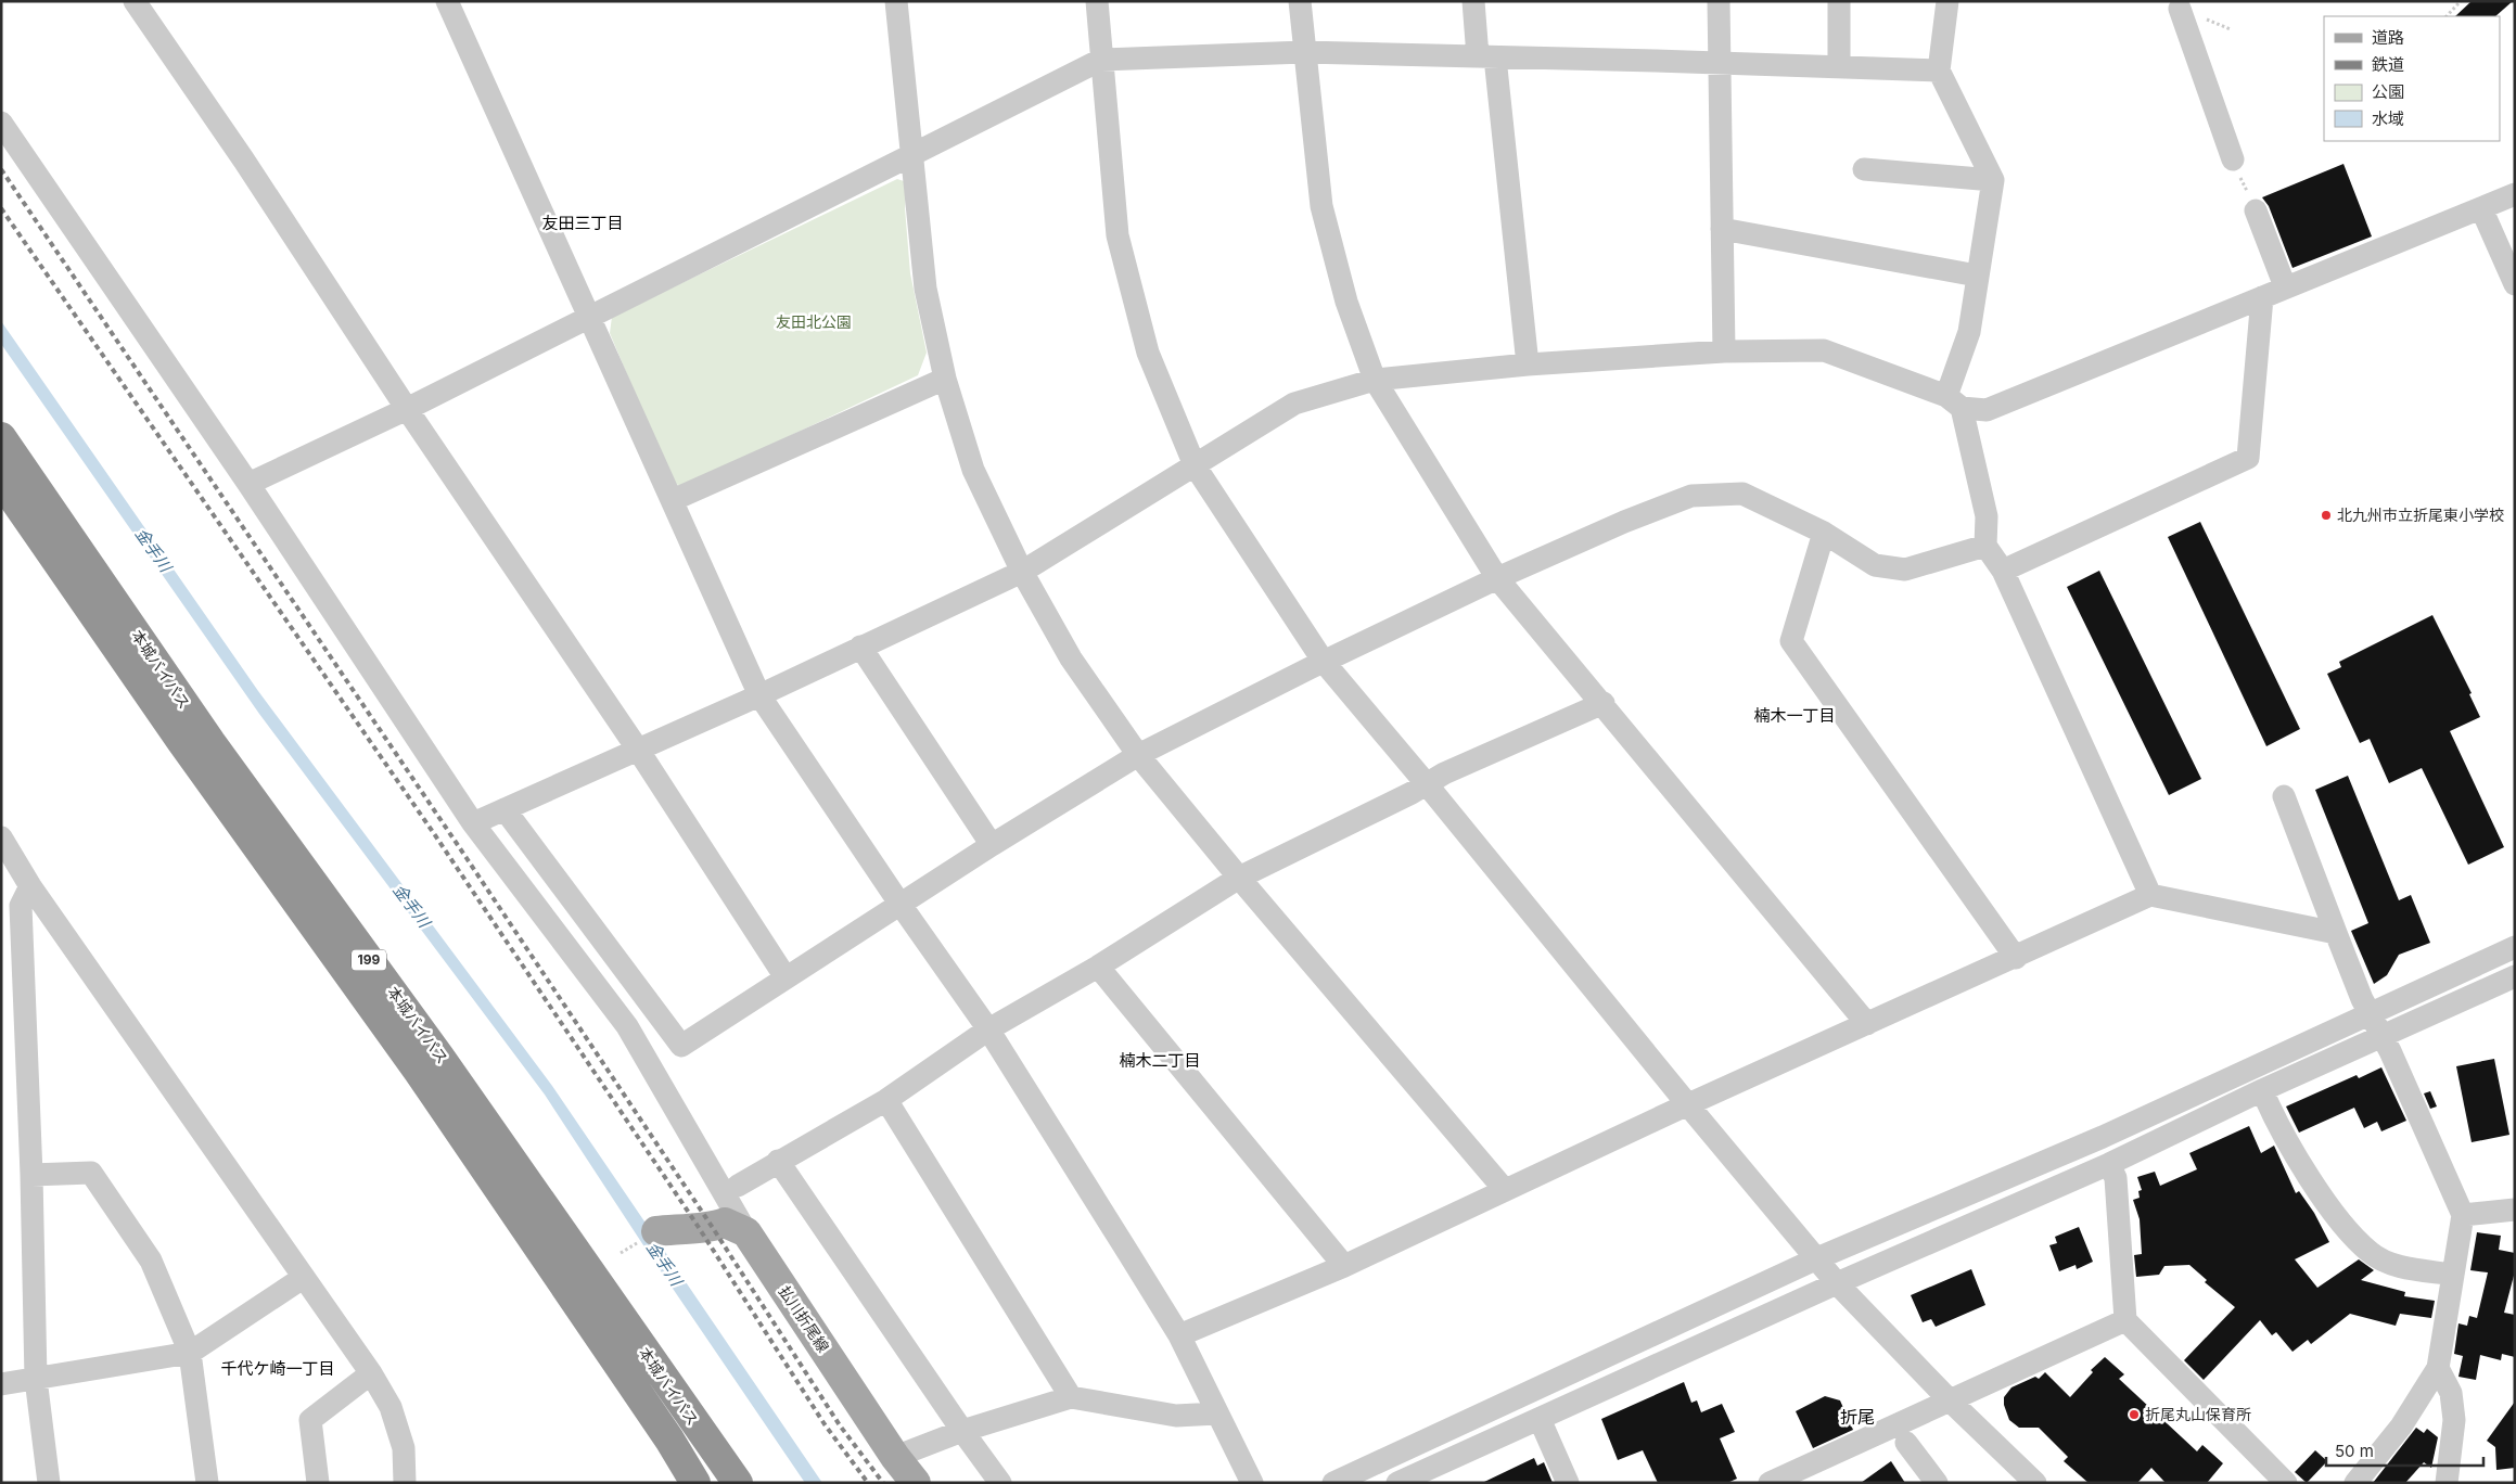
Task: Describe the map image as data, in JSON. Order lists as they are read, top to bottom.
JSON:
{
  "streets": {
    "highway": ["本城バイパス", "199"],
    "main road": ["払川折尾線"]
  },
  "districts": [
    "友田三丁目",
    "楠木一丁目",
    "楠木二丁目",
    "千代ケ崎一丁目",
    "折尾"
  ],
  "water": ["金手川"],
  "parks": ["友田北公園"],
  "places": ["北九州市立折尾東小学校", "折尾丸山保育所"],
  "legend": [
    "道路",
    "鉄道",
    "公園",
    "水域"
  ],
  "scale_bar": "50 m"
}
